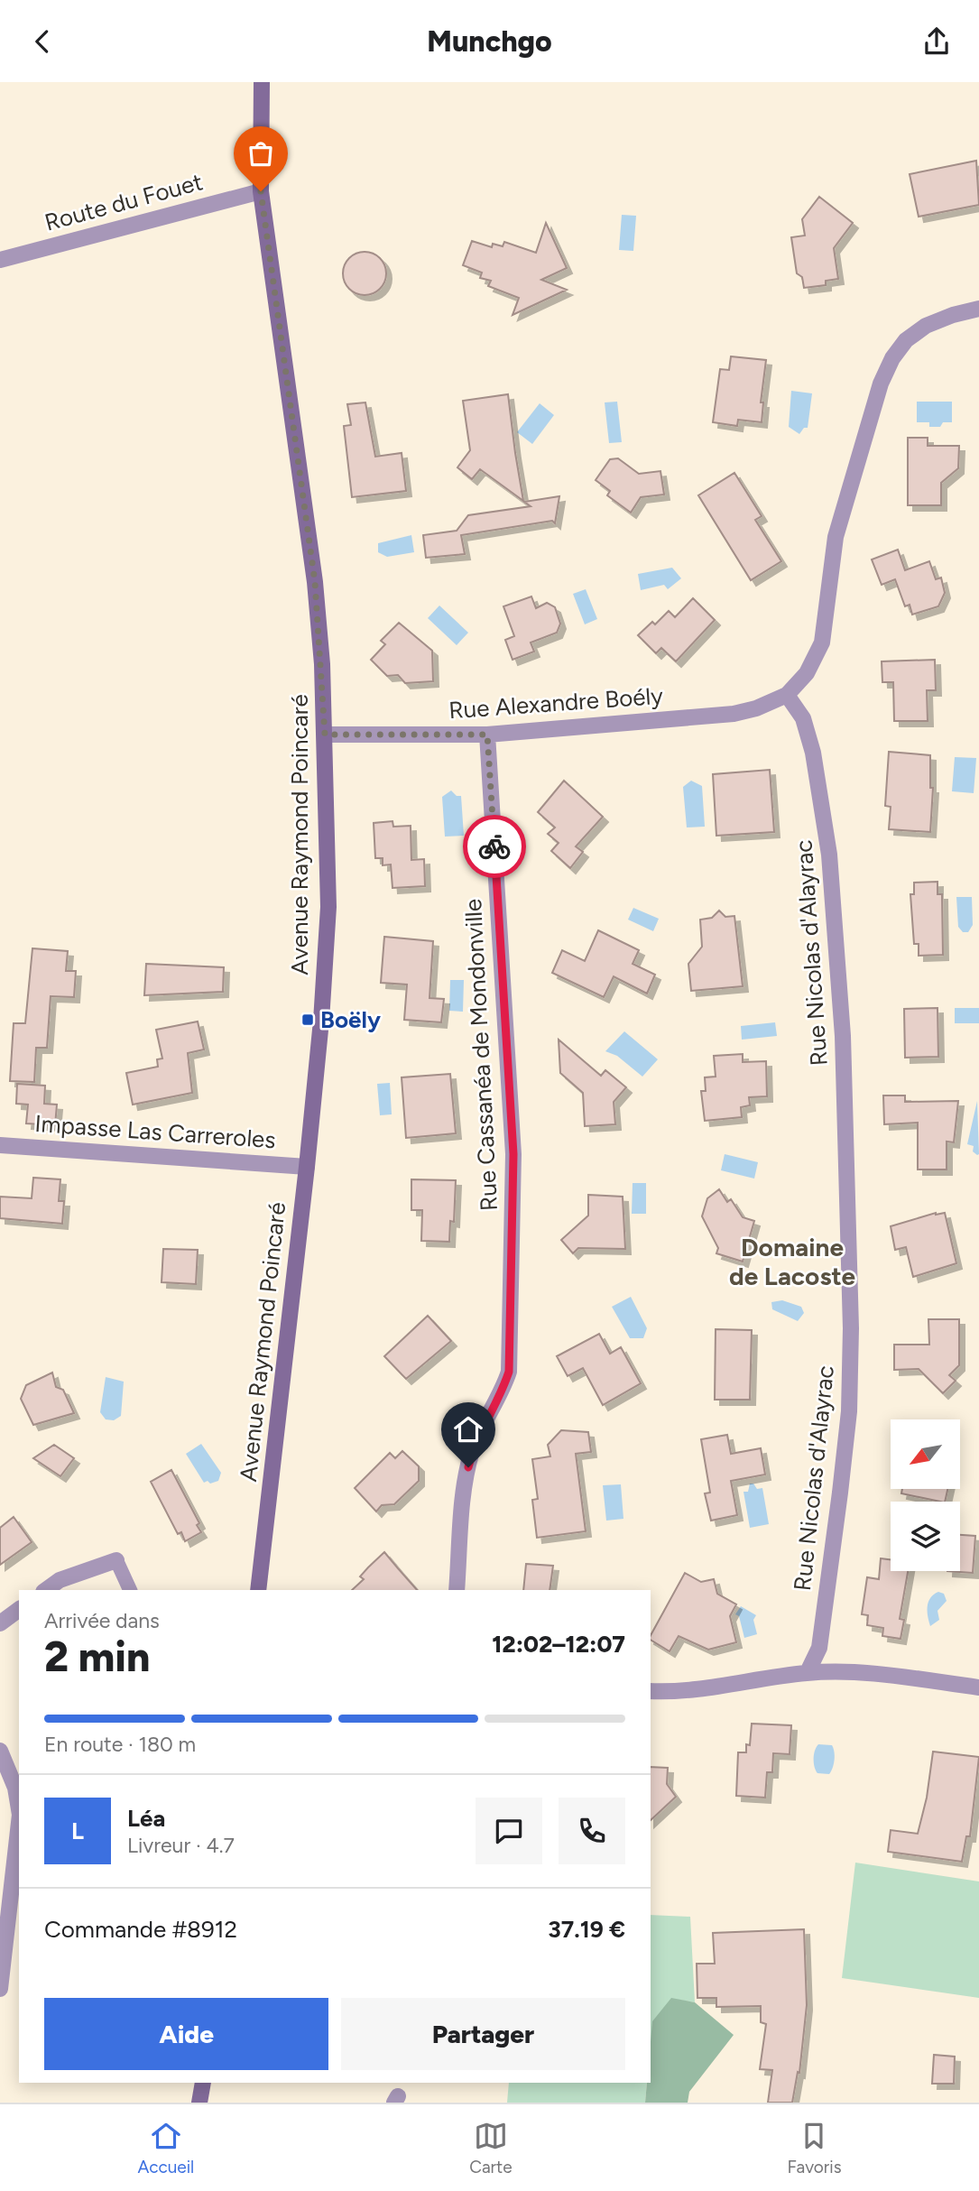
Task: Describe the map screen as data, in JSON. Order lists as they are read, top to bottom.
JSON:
{
  "streets": {
    "main road": ["Avenue Raymond Poincaré"],
    "street": [
      "Route du Fouet",
      "Rue Alexandre Boély",
      "Rue Nicolas d'Alayrac",
      "Rue Cassanéa de Mondonville",
      "Impasse Las Carreroles"
    ]
  },
  "crossings": [
    ["Route du Fouet", "Avenue Raymond Poincaré"],
    ["Rue Alexandre Boély", "Avenue Raymond Poincaré"],
    ["Rue Alexandre Boély", "Rue Nicolas d'Alayrac"],
    ["Rue Alexandre Boély", "Rue Cassanéa de Mondonville"],
    ["Avenue Raymond Poincaré", "Impasse Las Carreroles"]
  ],
  "districts": ["Domaine de Lacoste"],
  "places": {
    "transit": ["Boëly"]
  },
  "north": "bottom left",
  "page": {
    "header": "Munchgo",
    "heading": ["2 min", "Arrivée dans", "12:02–12:07"],
    "panel": [
      "Léa",
      "Livreur · 4.7",
      "Commande #8912",
      "37.19 €"
    ],
    "bar": "En route · 180 m",
    "round": "L",
    "buttons": ["Aide", "Partager"],
    "tabs": ["Accueil", "Carte", "Favoris"]
  }
}
